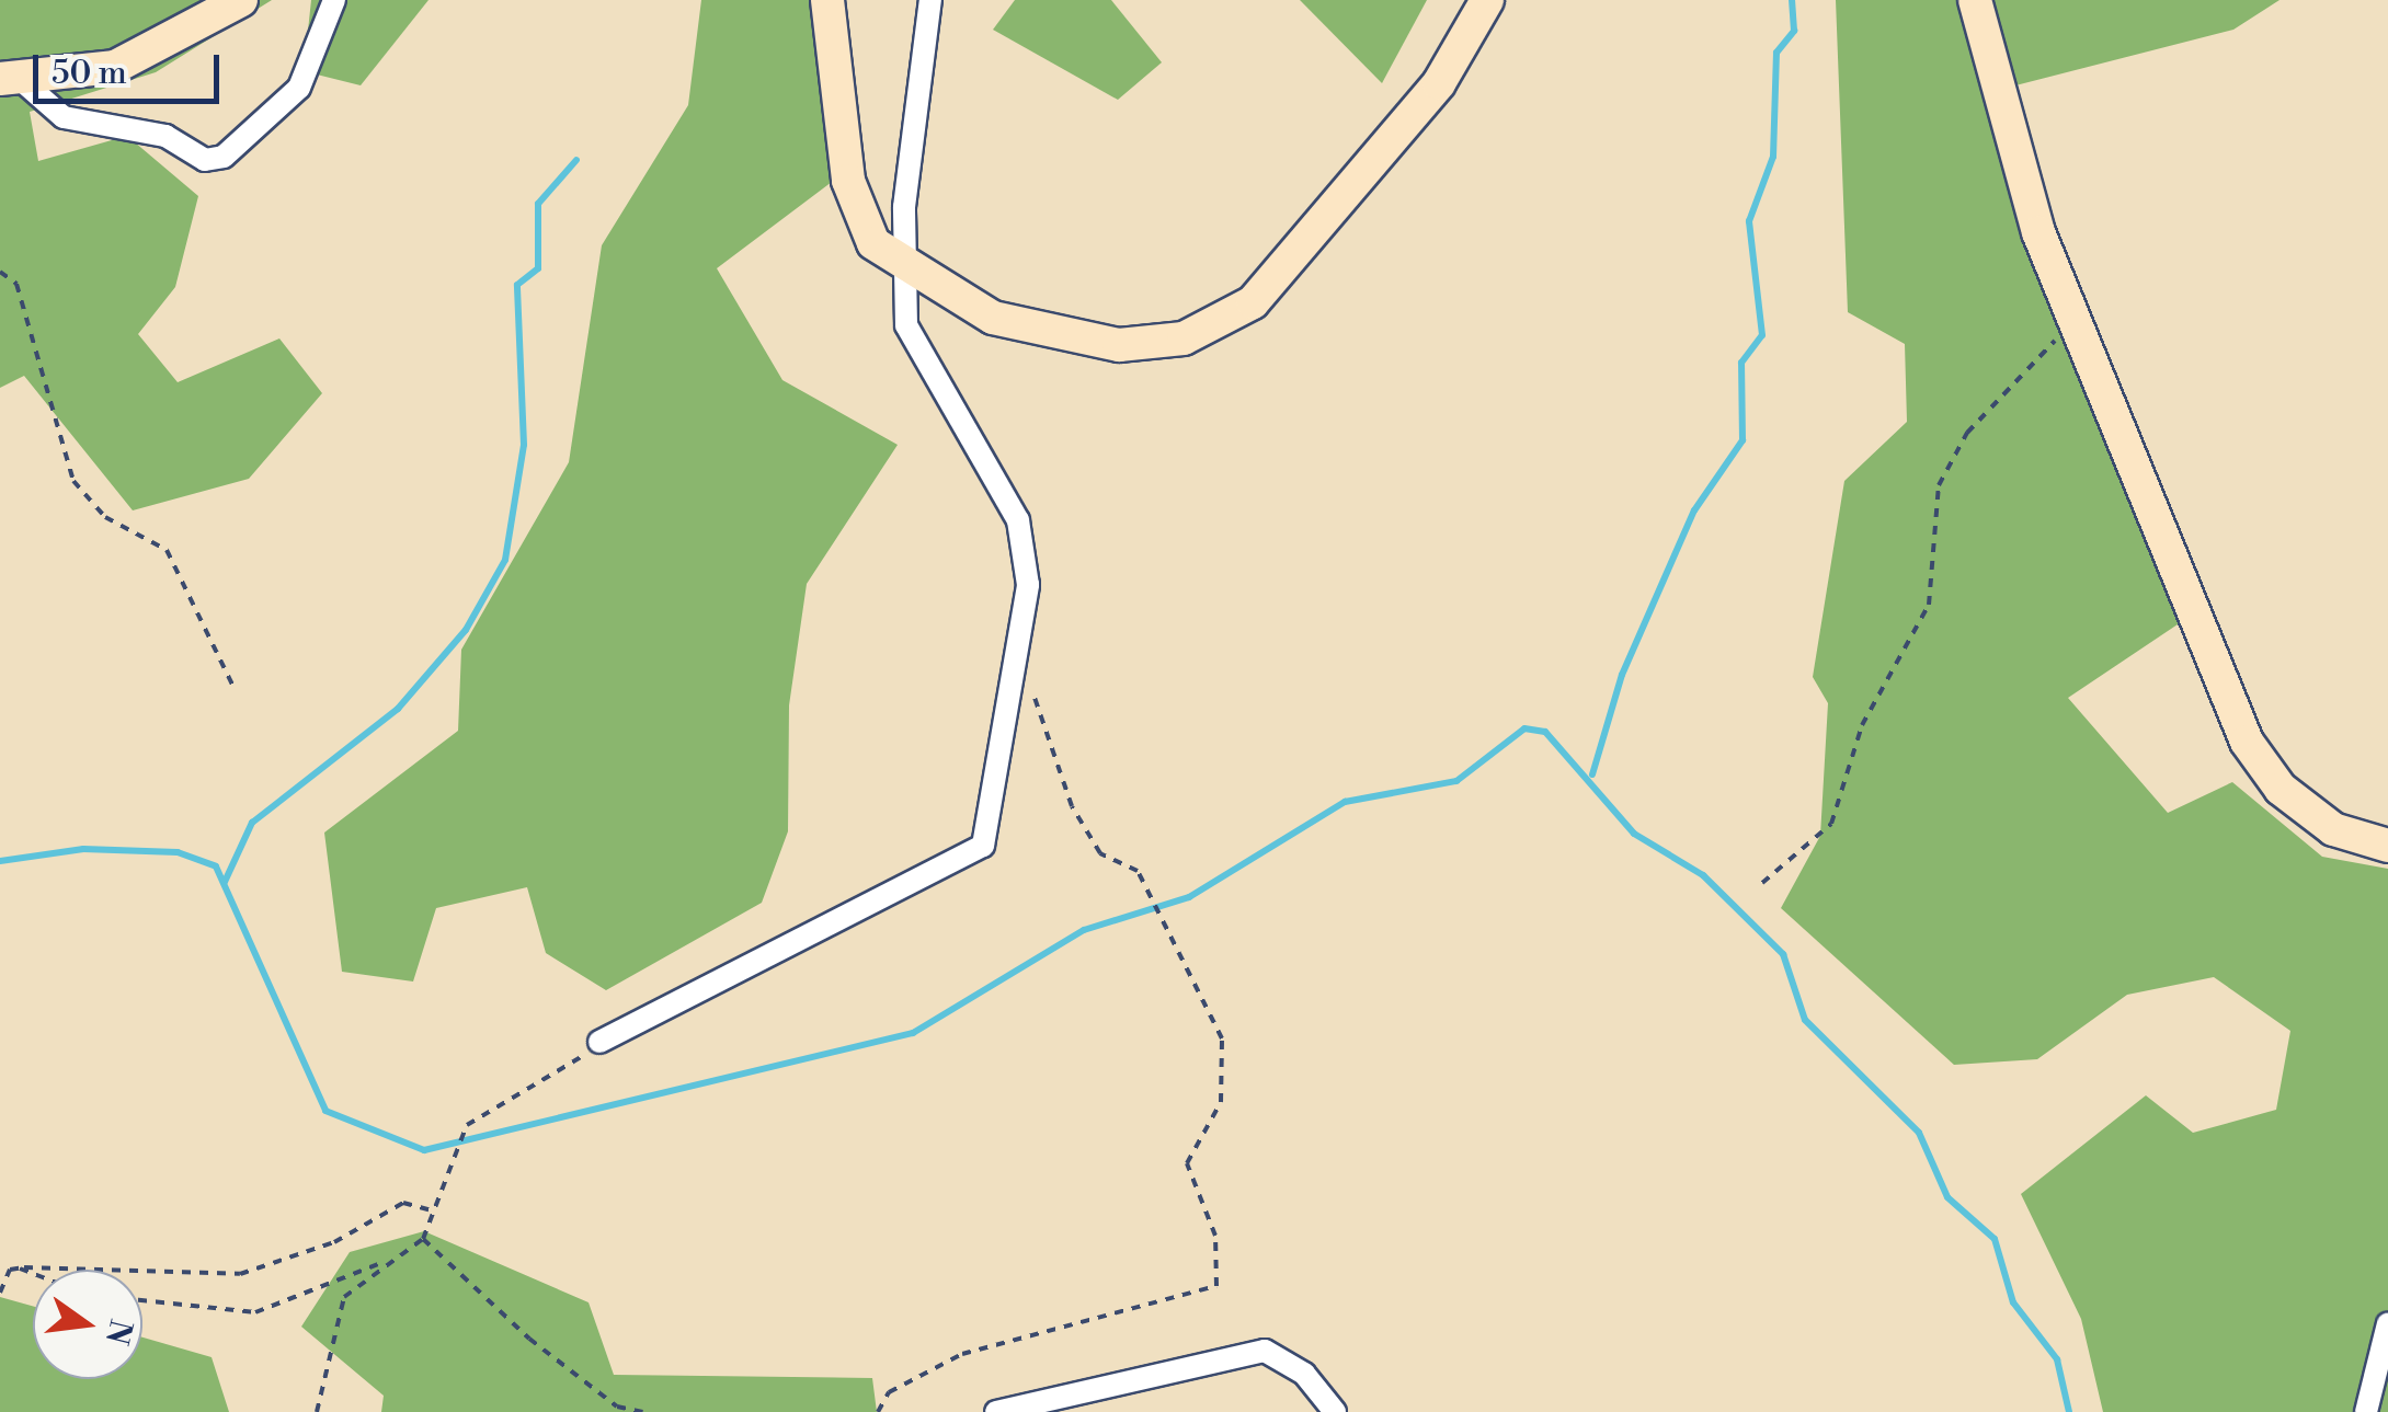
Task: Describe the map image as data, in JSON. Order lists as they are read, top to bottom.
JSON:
{
  "scale_bar": "50 m",
  "north": "right"
}
